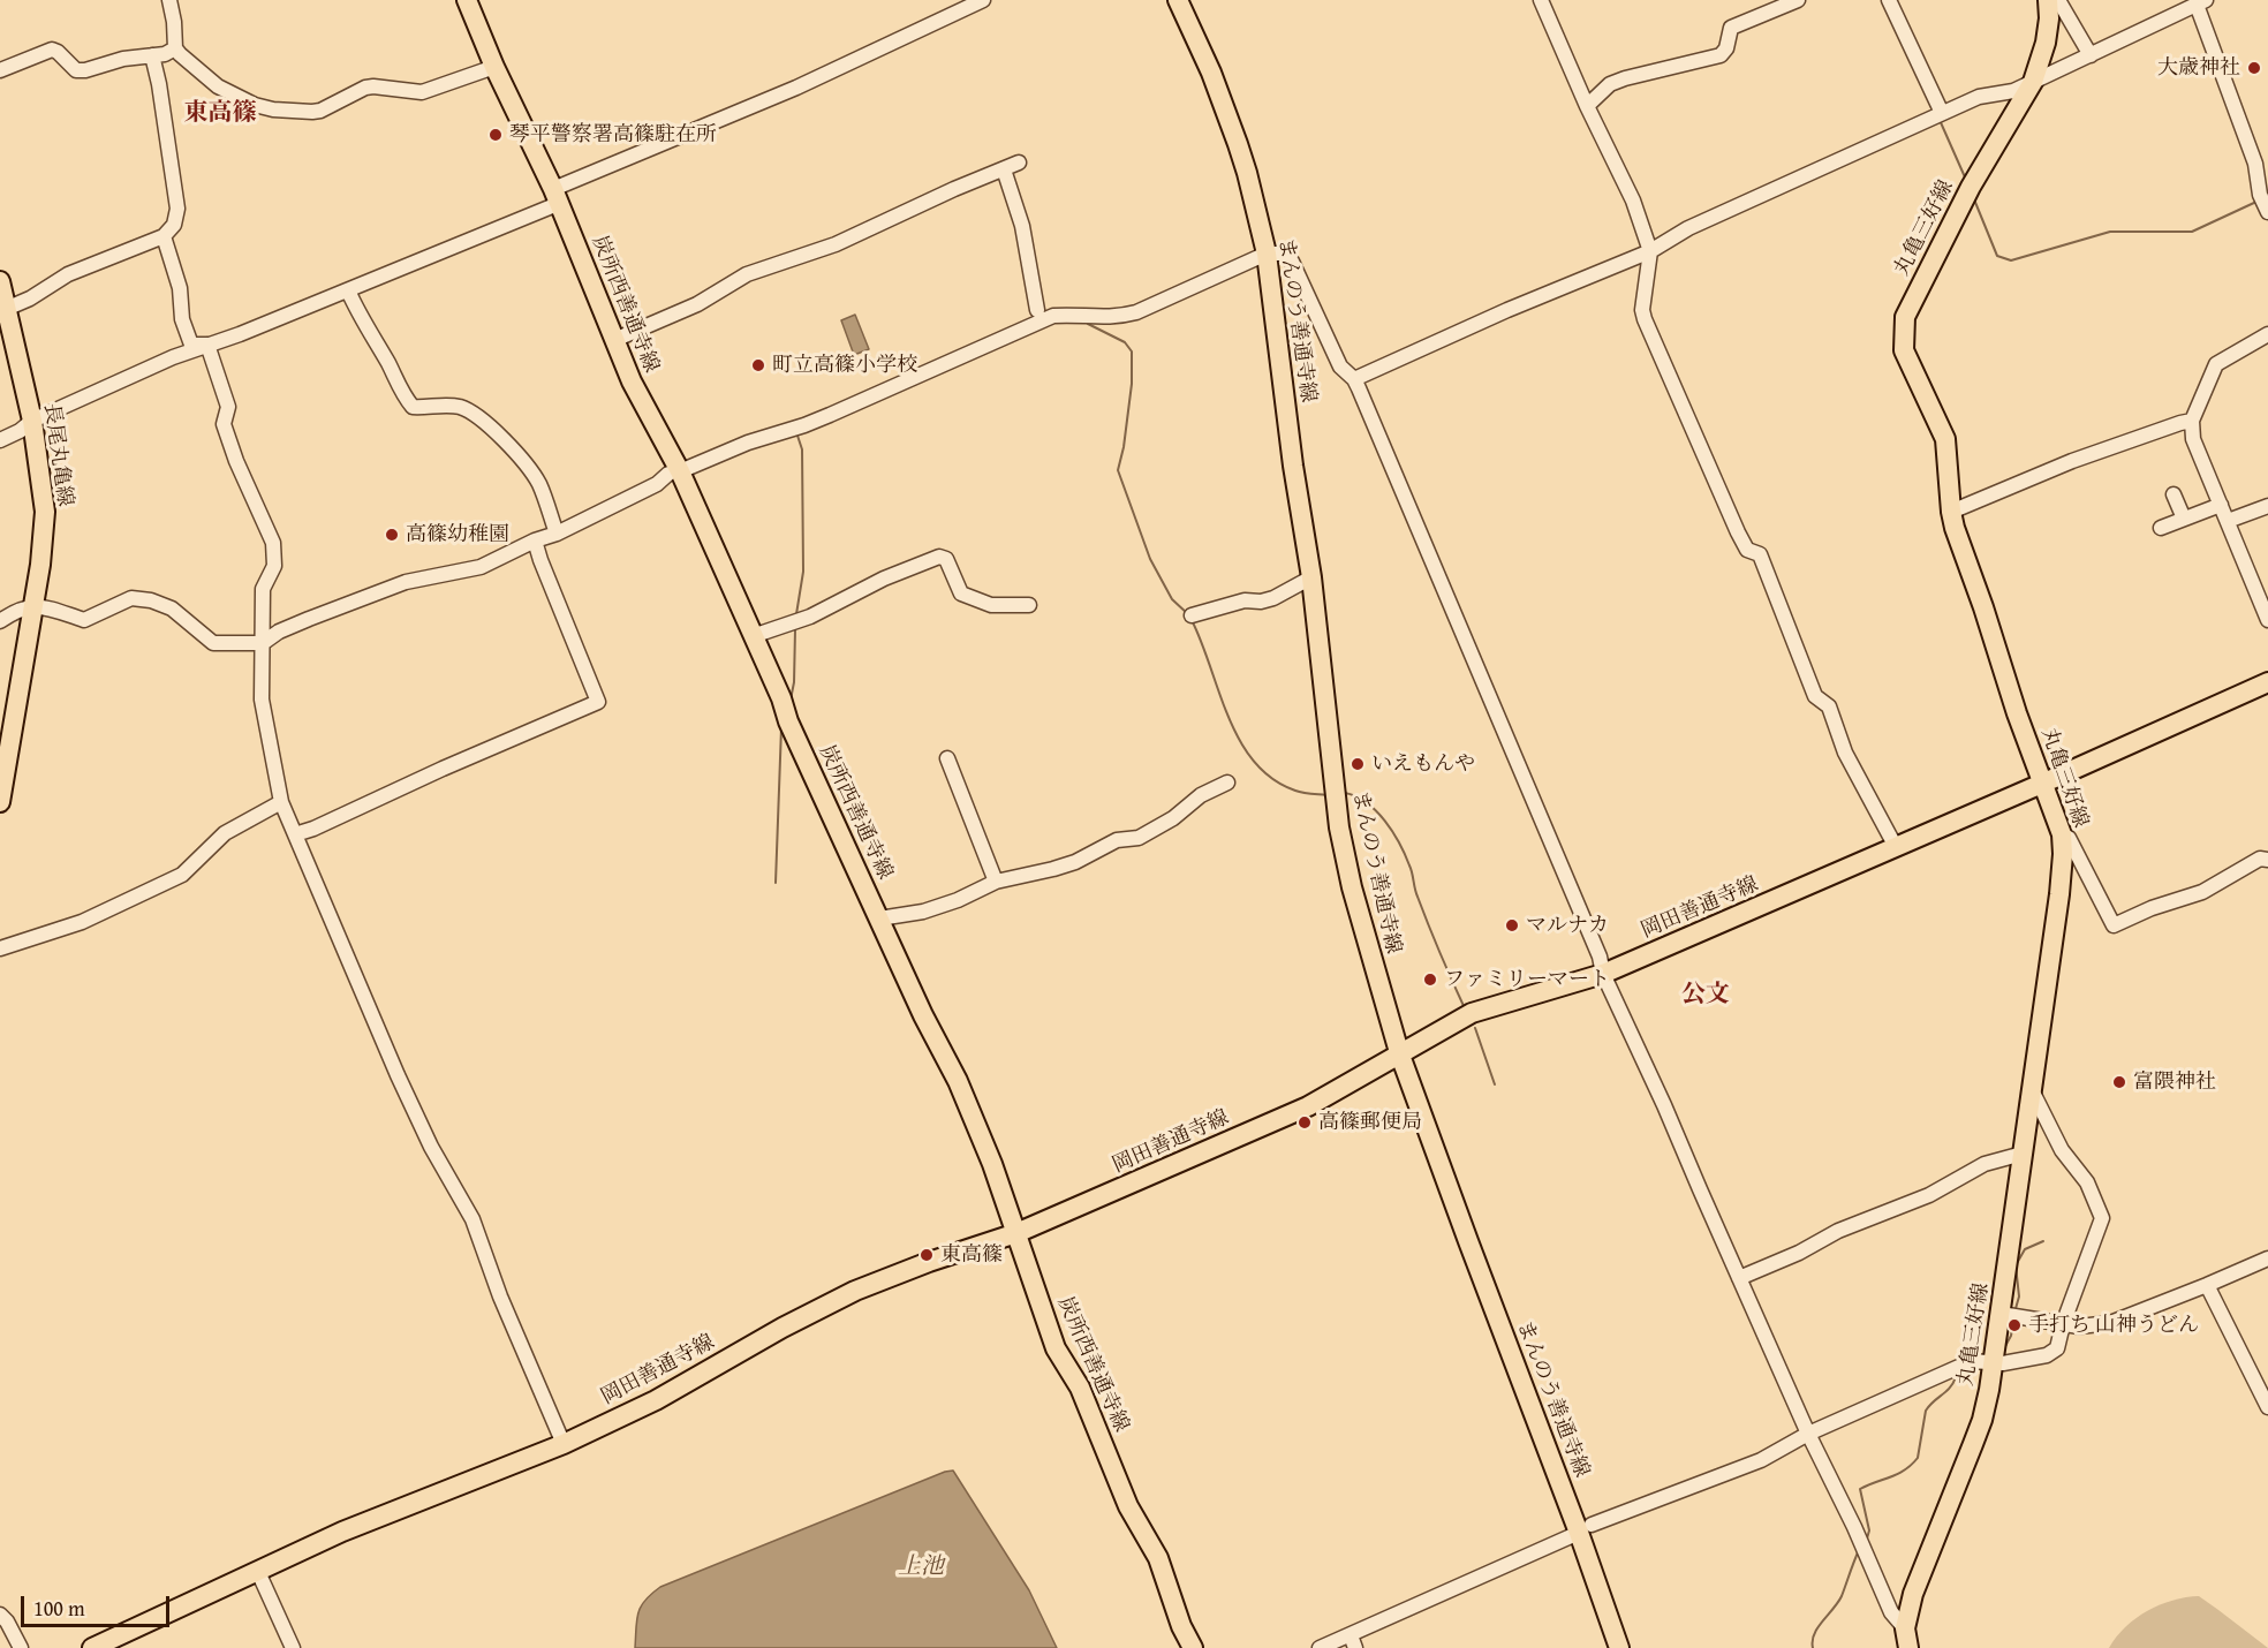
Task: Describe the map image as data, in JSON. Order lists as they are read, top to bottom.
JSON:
{
  "streets": {
    "main road": [
      "丸亀三好線",
      "炭所西善通寺線",
      "まんのう善通寺線",
      "長尾丸亀線",
      "岡田善通寺線"
    ]
  },
  "crossings": [
    ["丸亀三好線", "岡田善通寺線"],
    ["炭所西善通寺線", "岡田善通寺線"],
    ["まんのう善通寺線", "岡田善通寺線"]
  ],
  "districts": ["東高篠", "公文"],
  "water": ["上池"],
  "places": [
    "大歳神社",
    "琴平警察署高篠駐在所",
    "町立高篠小学校",
    "高篠幼稚園",
    "いえもんや",
    "マルナカ",
    "ファミリーマート",
    "富隈神社",
    "高篠郵便局",
    "東高篠",
    "手打ち 山神うどん"
  ],
  "scale_bar": "100 m"
}
